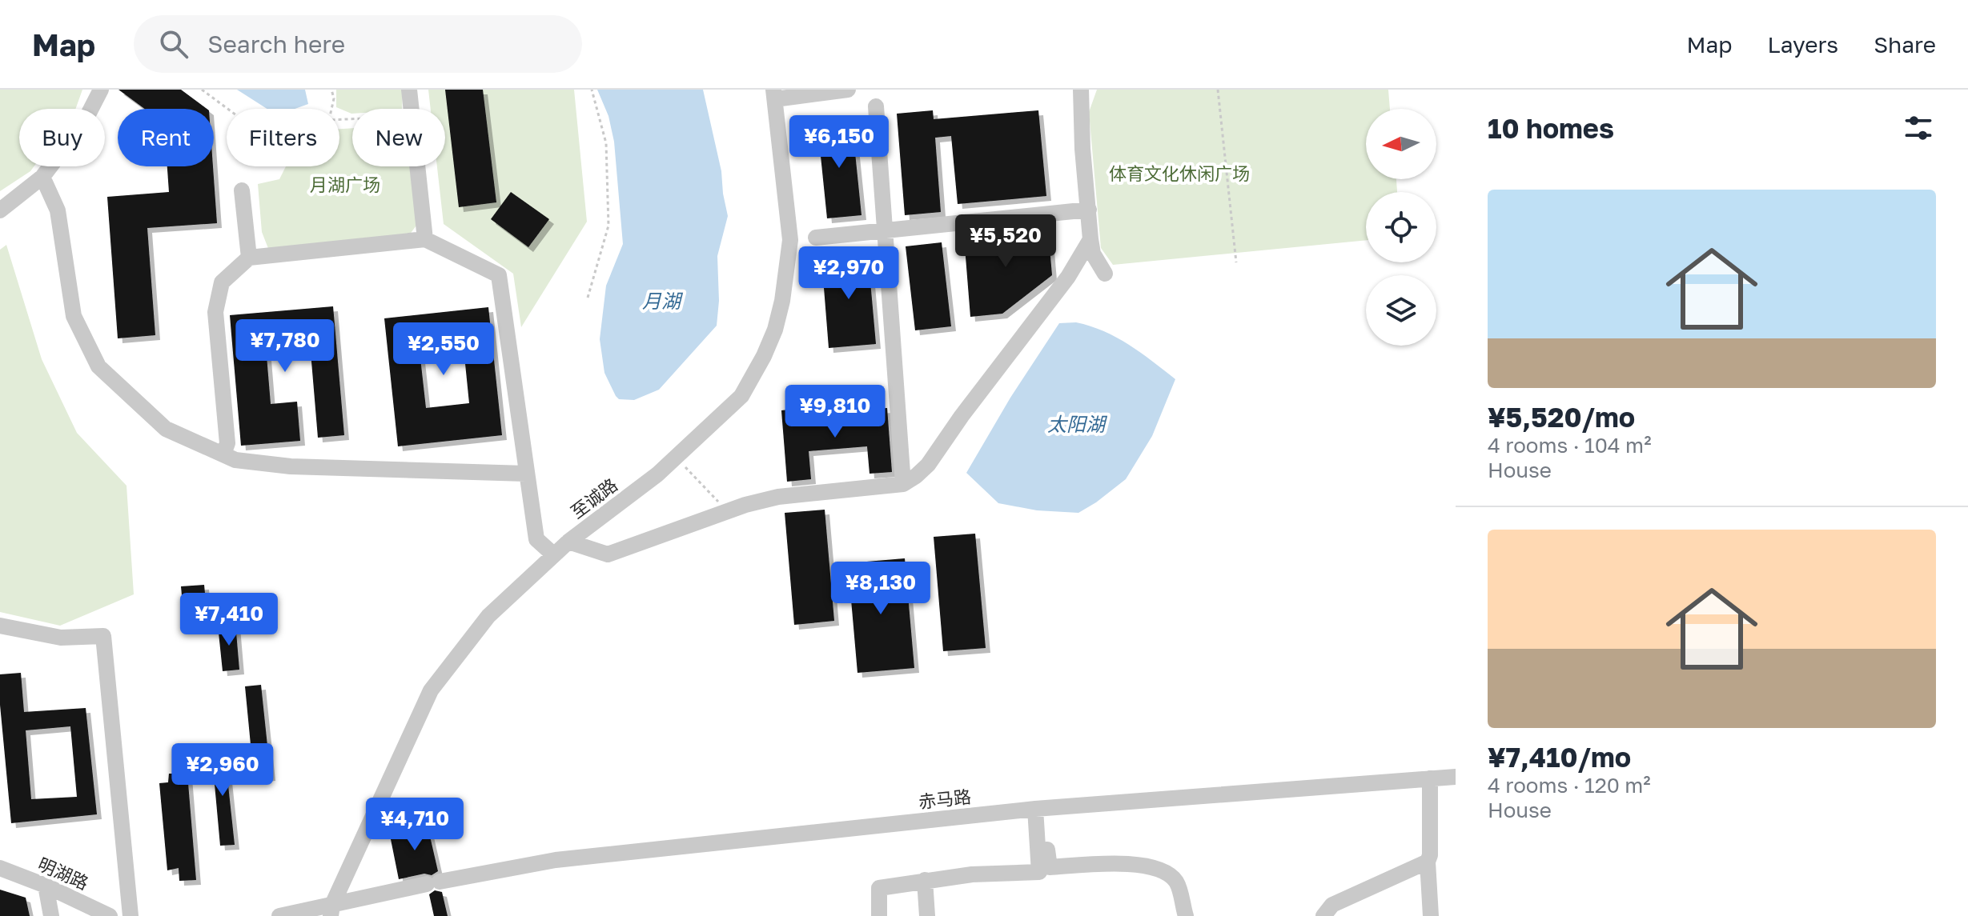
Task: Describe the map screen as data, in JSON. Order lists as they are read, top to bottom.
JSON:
{
  "streets": {
    "street": ["至诚路", "赤马路", "明湖路"]
  },
  "crossings": [
    ["至诚路", "赤马路"]
  ],
  "water": ["月湖", "太阳湖"],
  "parks": ["体育文化休闲广场", "月湖广场"],
  "north": "left",
  "page": {
    "header": "Map",
    "search": "Search here",
    "nav": ["Map", "Layers", "Share"],
    "heading": "10 homes",
    "chip": [
      "Buy",
      "Rent",
      "Filters",
      "New"
    ],
    "price": [
      "¥6,150",
      "¥5,520",
      "¥2,970",
      "¥7,780",
      "¥2,550",
      "¥9,810",
      "¥8,130",
      "¥7,410",
      "¥2,960",
      "¥4,710"
    ],
    "list": [
      {
        "name": "¥5,520/mo",
        "note": "4 rooms · 104 m² · House"
      },
      {
        "name": "¥7,410/mo",
        "note": "4 rooms · 120 m² · House"
      }
    ]
  }
}
